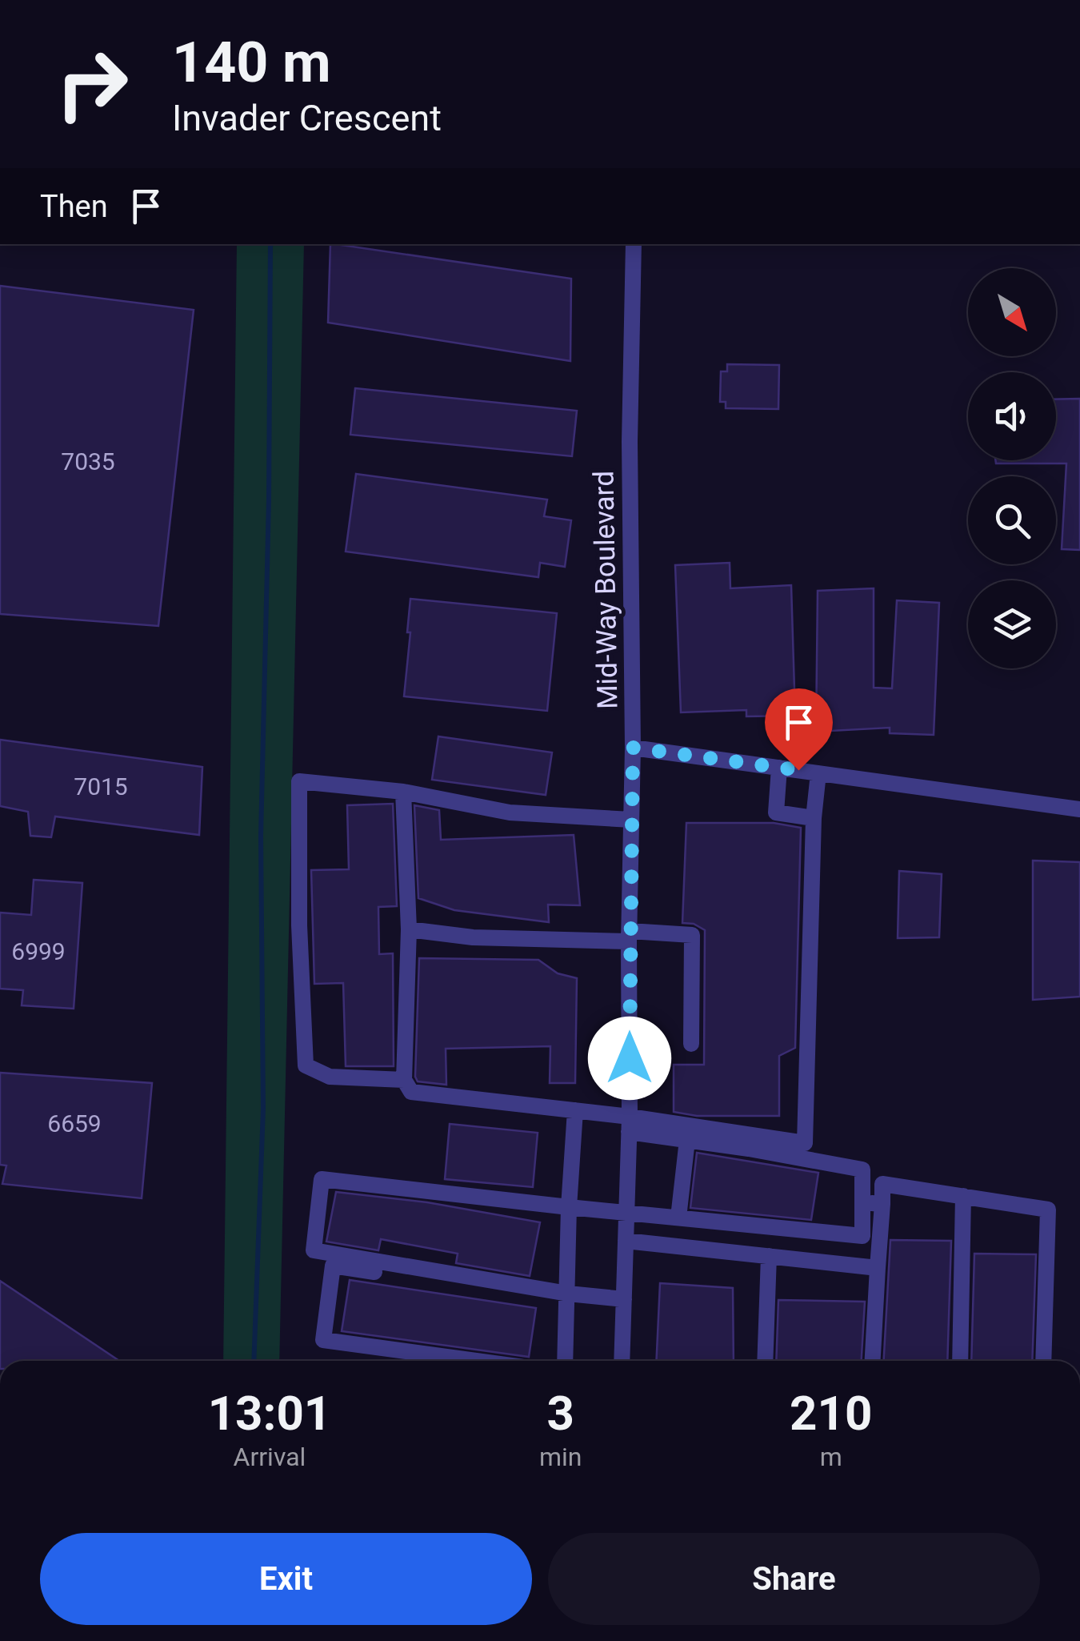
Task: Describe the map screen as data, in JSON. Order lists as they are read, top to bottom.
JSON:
{
  "streets": {
    "street": ["Mid-Way Boulevard"]
  },
  "house_numbers": [
    "7035",
    "7015",
    "6999",
    "6659"
  ],
  "north": "bottom right",
  "page": {
    "turn": ["140 m", "Invader Crescent"],
    "then": "Then",
    "eta": [
      "13:01",
      "Arrival",
      "3",
      "min",
      "210",
      "m"
    ],
    "buttons": ["Exit", "Share"]
  }
}
